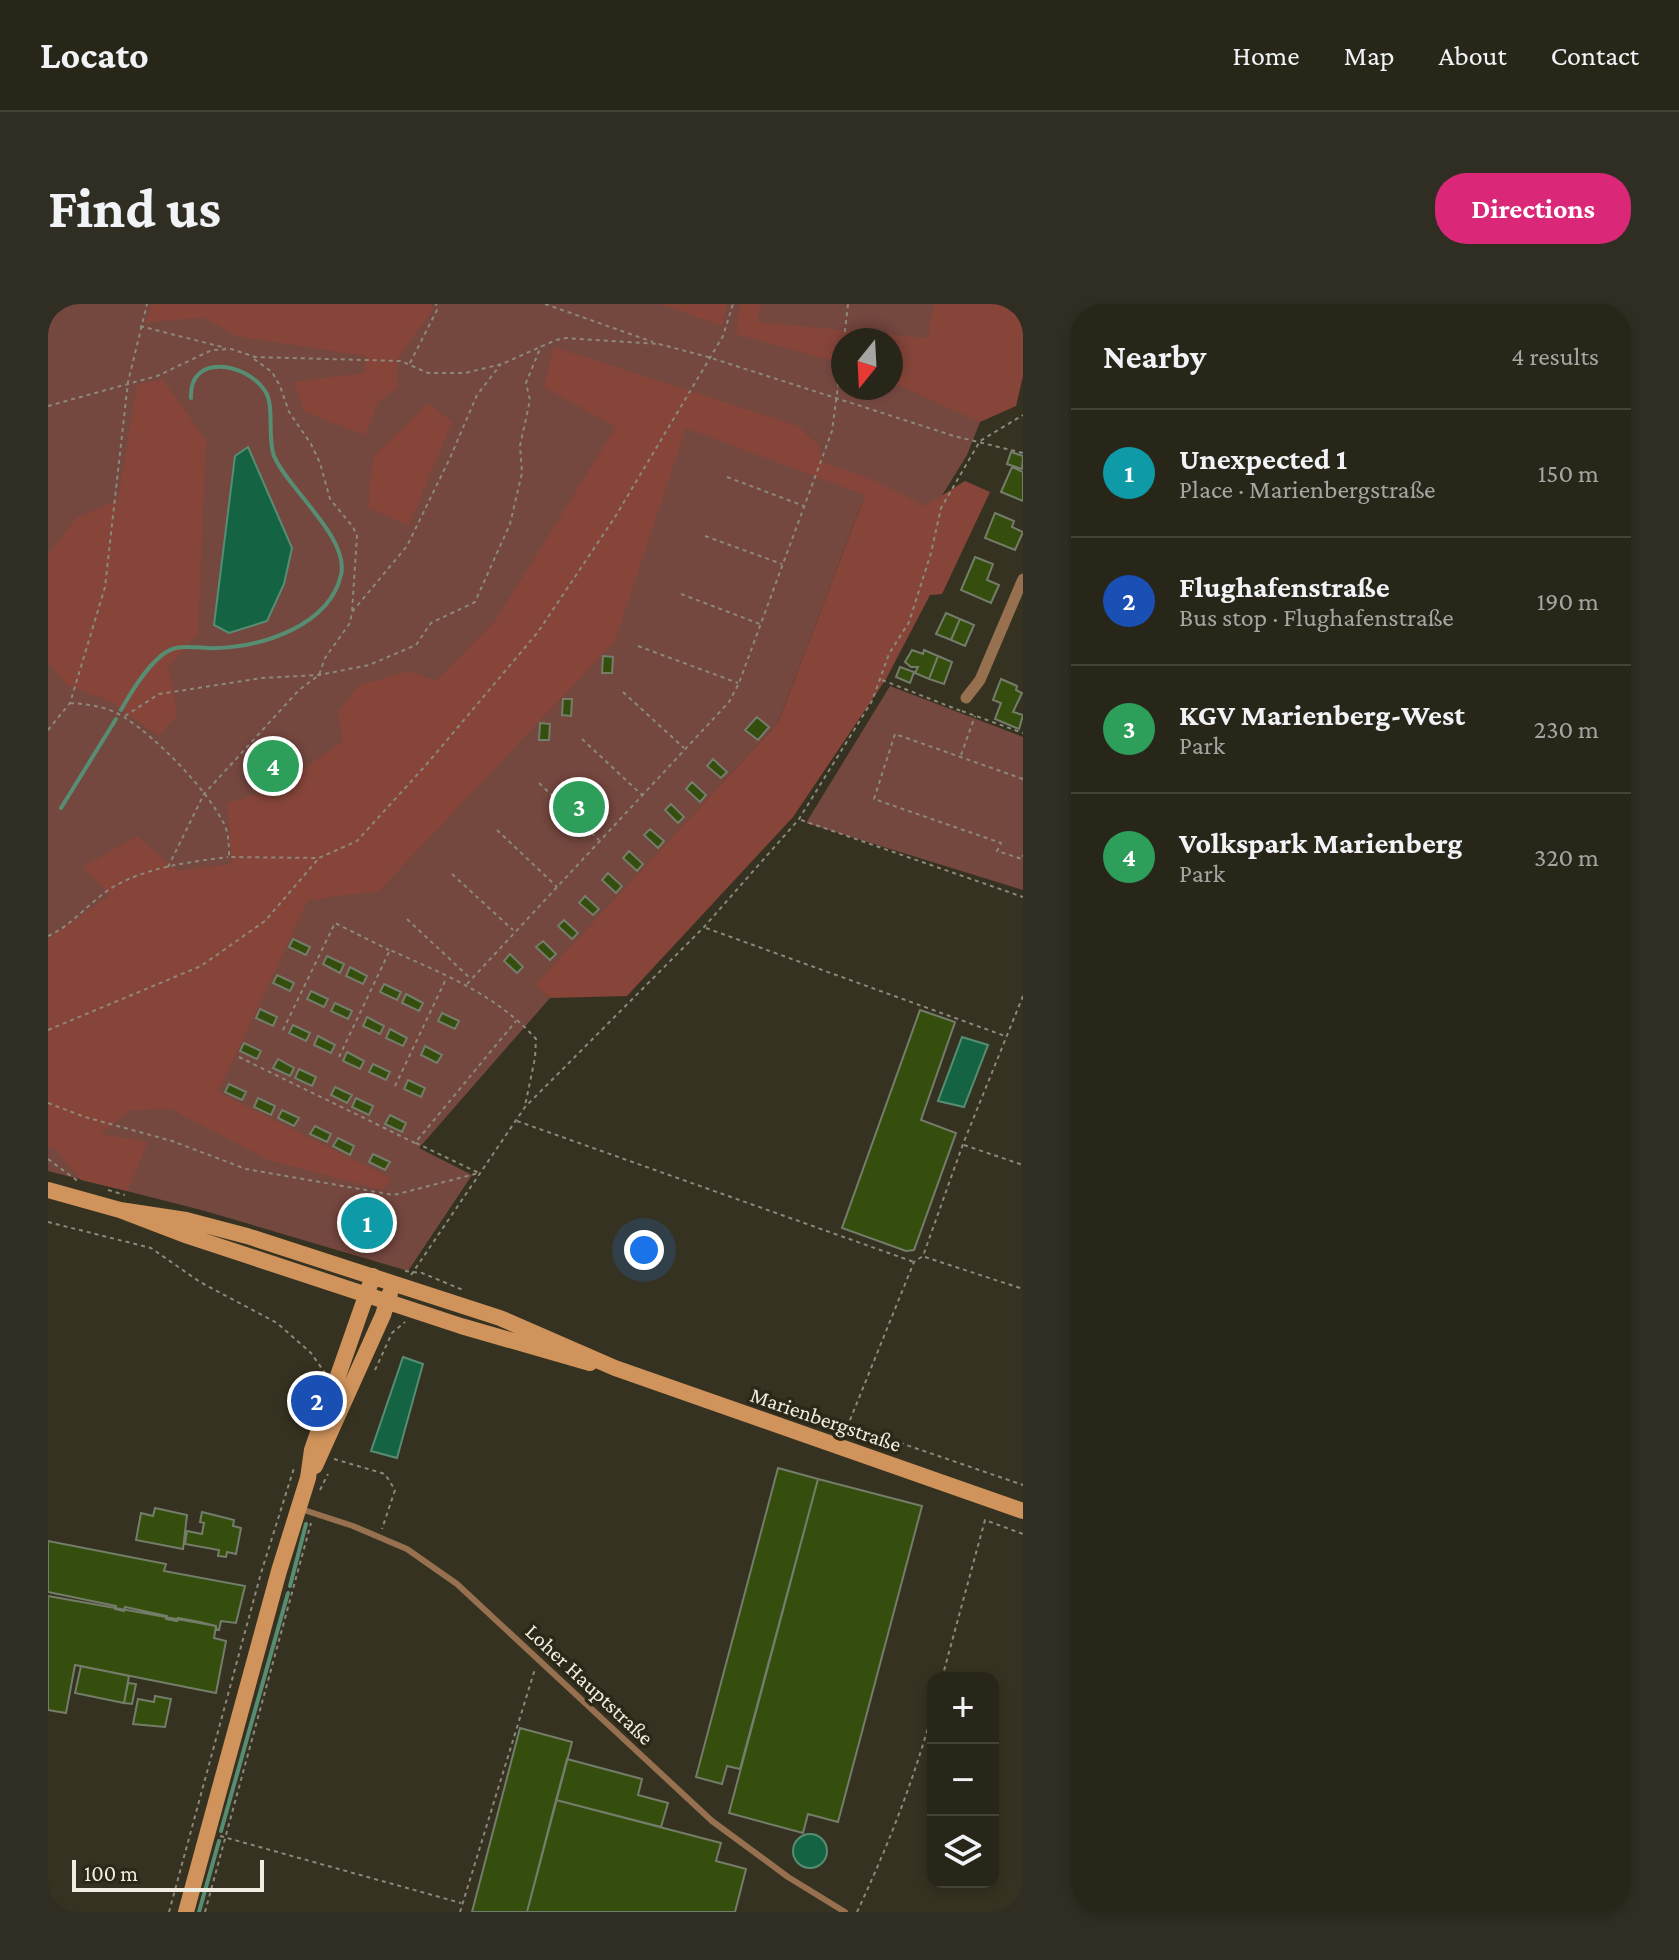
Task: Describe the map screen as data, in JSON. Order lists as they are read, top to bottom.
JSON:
{
  "streets": {
    "main road": ["Marienbergstraße"],
    "lane": ["Loher Hauptstraße"]
  },
  "scale_bar": "100 m",
  "north": "bottom",
  "page": {
    "header": "Locato",
    "nav": [
      "Home",
      "Map",
      "About",
      "Contact"
    ],
    "buttons": "Directions",
    "title": "Find us",
    "heading": ["Nearby", "4 results"],
    "list": [
      {
        "mark": "1",
        "name": "Unexpected 1",
        "note": "Place · Marienbergstraße",
        "value": "150 m"
      },
      {
        "mark": "2",
        "name": "Flughafenstraße",
        "note": "Bus stop · Flughafenstraße",
        "value": "190 m"
      },
      {
        "mark": "3",
        "name": "KGV Marienberg-West",
        "note": "Park",
        "value": "230 m"
      },
      {
        "mark": "4",
        "name": "Volkspark Marienberg",
        "note": "Park",
        "value": "320 m"
      }
    ],
    "pins": [
      "4",
      "3",
      "1",
      "2"
    ],
    "map_buttons": ["+", "−"],
    "scale": "100 m"
  }
}
